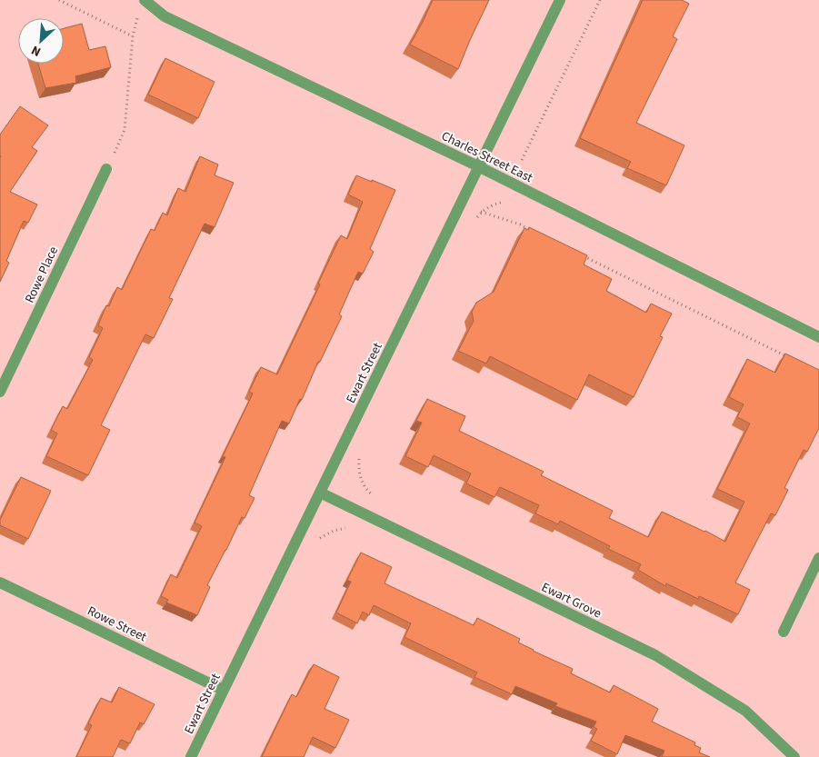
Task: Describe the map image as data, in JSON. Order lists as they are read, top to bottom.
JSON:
{
  "streets": {
    "street": [
      "Charles Street East",
      "Rowe Place",
      "Ewart Street",
      "Ewart Grove",
      "Rowe Street"
    ]
  },
  "crossings": [
    ["Charles Street East", "Ewart Street"],
    ["Ewart Street", "Ewart Grove"],
    ["Ewart Street", "Rowe Street"]
  ],
  "north": "bottom left"
}
